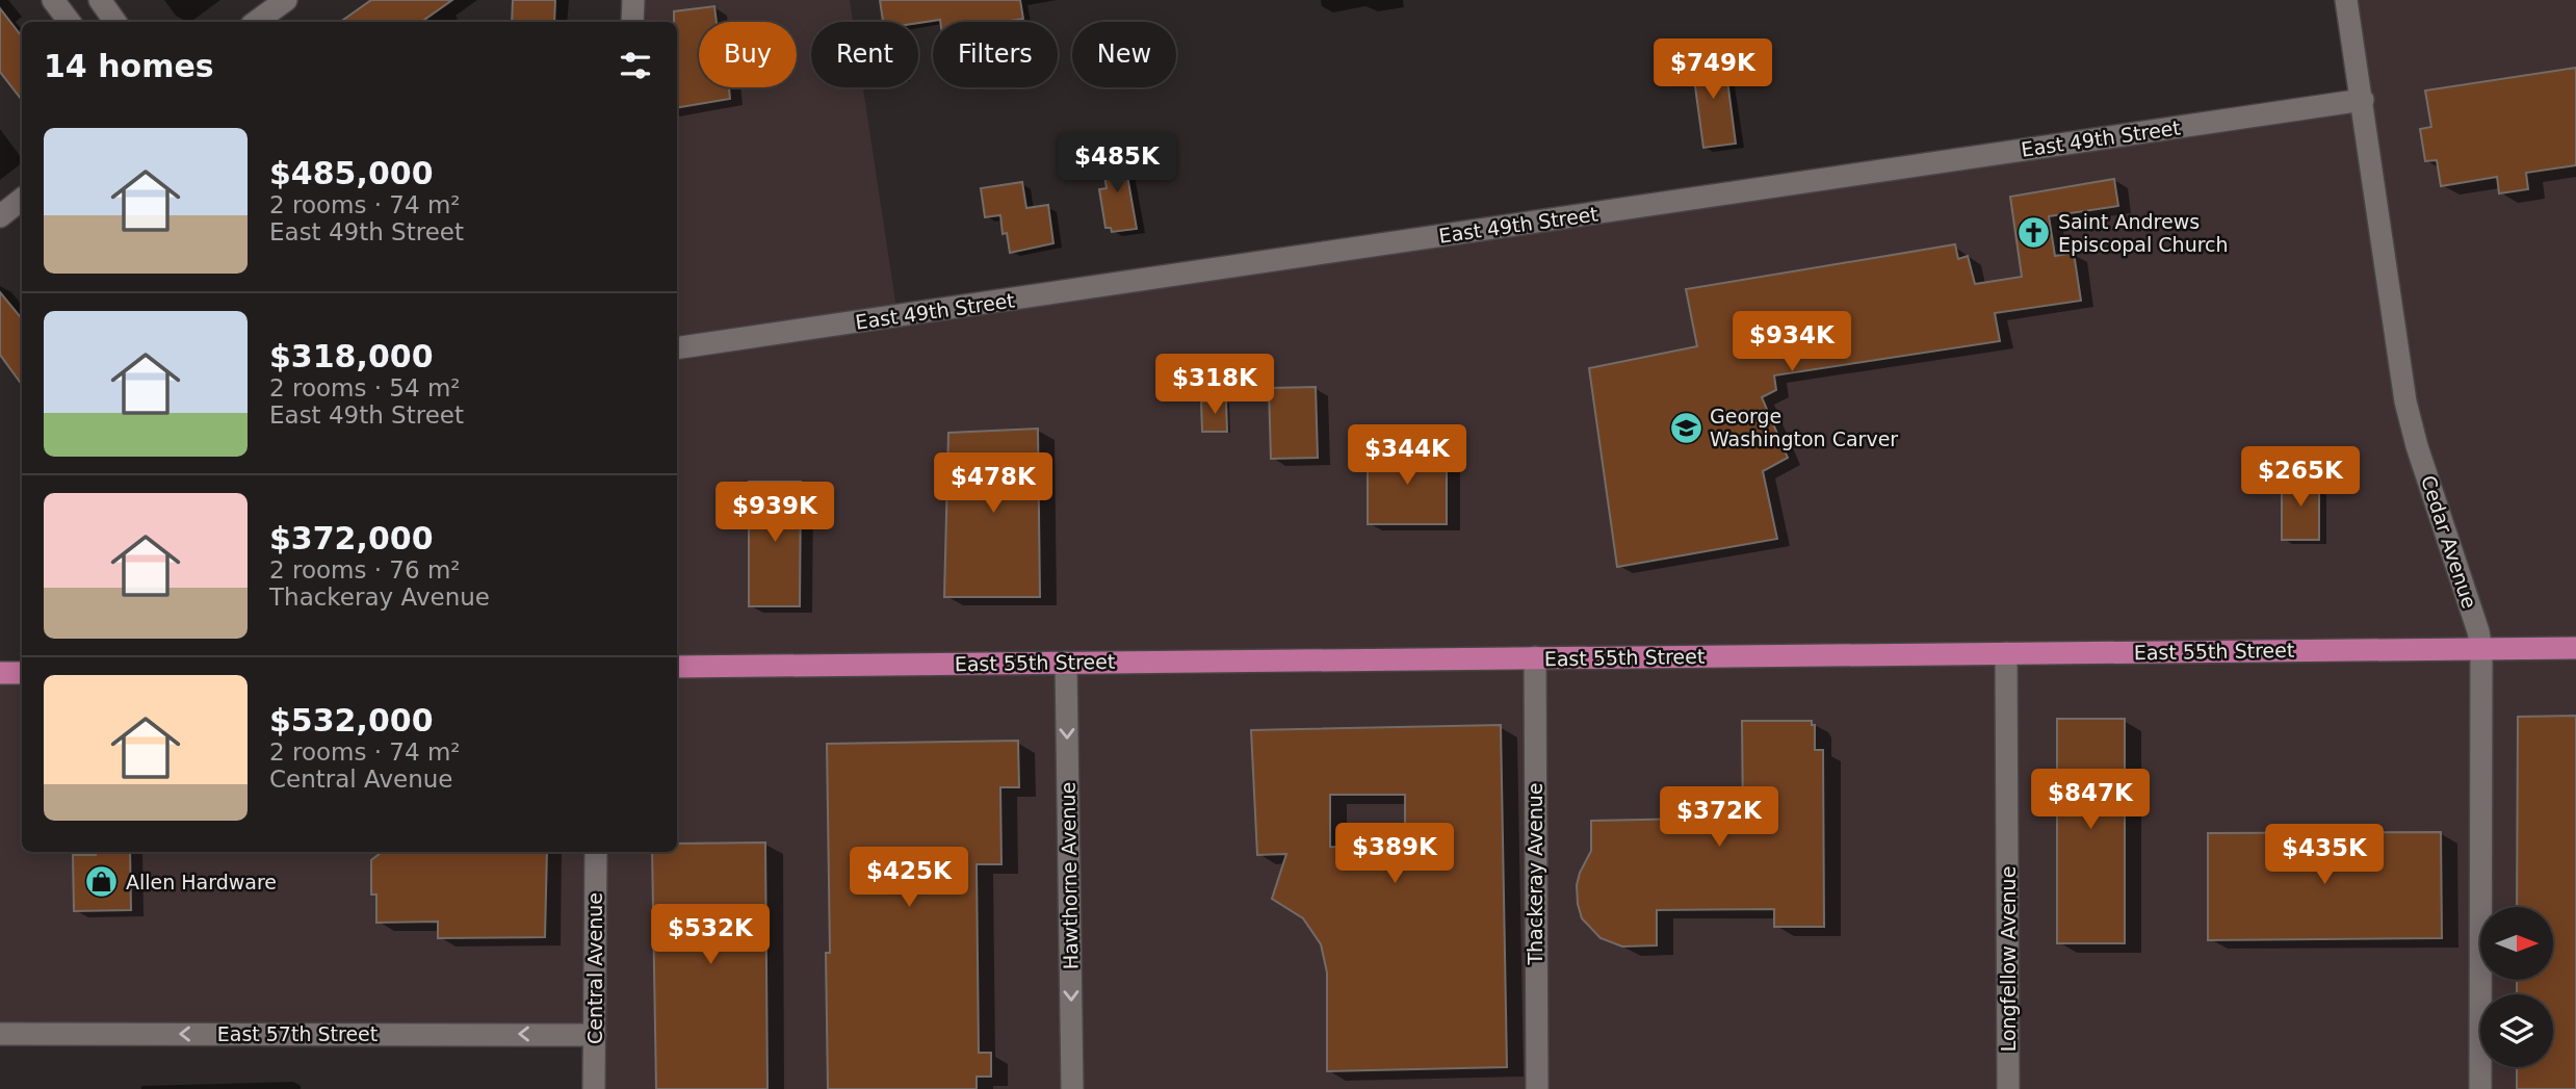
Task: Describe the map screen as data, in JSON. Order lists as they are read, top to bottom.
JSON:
{
  "streets": {
    "main road": ["East 55th Street"],
    "street": [
      "East 49th Street",
      "Cedar Avenue",
      "Thackeray Avenue",
      "Hawthorne Avenue",
      "Longfellow Avenue",
      "Central Avenue",
      "East 57th Street"
    ]
  },
  "crossings": [
    ["East 49th Street", "Cedar Avenue"],
    ["Cedar Avenue", "East 55th Street"],
    ["East 55th Street", "Thackeray Avenue"],
    ["East 55th Street", "Hawthorne Avenue"],
    ["East 55th Street", "Longfellow Avenue"],
    ["Central Avenue", "East 57th Street"]
  ],
  "one_way": ["Hawthorne Avenue", "East 57th Street"],
  "places": {
    "church": ["Saint Andrews Episcopal Church"],
    "school or university": ["George Washington Carver"],
    "shop": ["Allen Hardware"]
  },
  "north": "right",
  "page": {
    "chip": [
      "Buy",
      "Rent",
      "Filters",
      "New"
    ],
    "heading": "14 homes",
    "price": [
      "$749K",
      "$485K",
      "$934K",
      "$318K",
      "$344K",
      "$265K",
      "$478K",
      "$939K",
      "$847K",
      "$372K",
      "$389K",
      "$435K",
      "$425K",
      "$532K"
    ],
    "list": [
      {
        "name": "$485,000",
        "note": "2 rooms · 74 m² · East 49th Street"
      },
      {
        "name": "$318,000",
        "note": "2 rooms · 54 m² · East 49th Street"
      },
      {
        "name": "$372,000",
        "note": "2 rooms · 76 m² · Thackeray Avenue"
      },
      {
        "name": "$532,000",
        "note": "2 rooms · 74 m² · Central Avenue"
      }
    ]
  }
}
